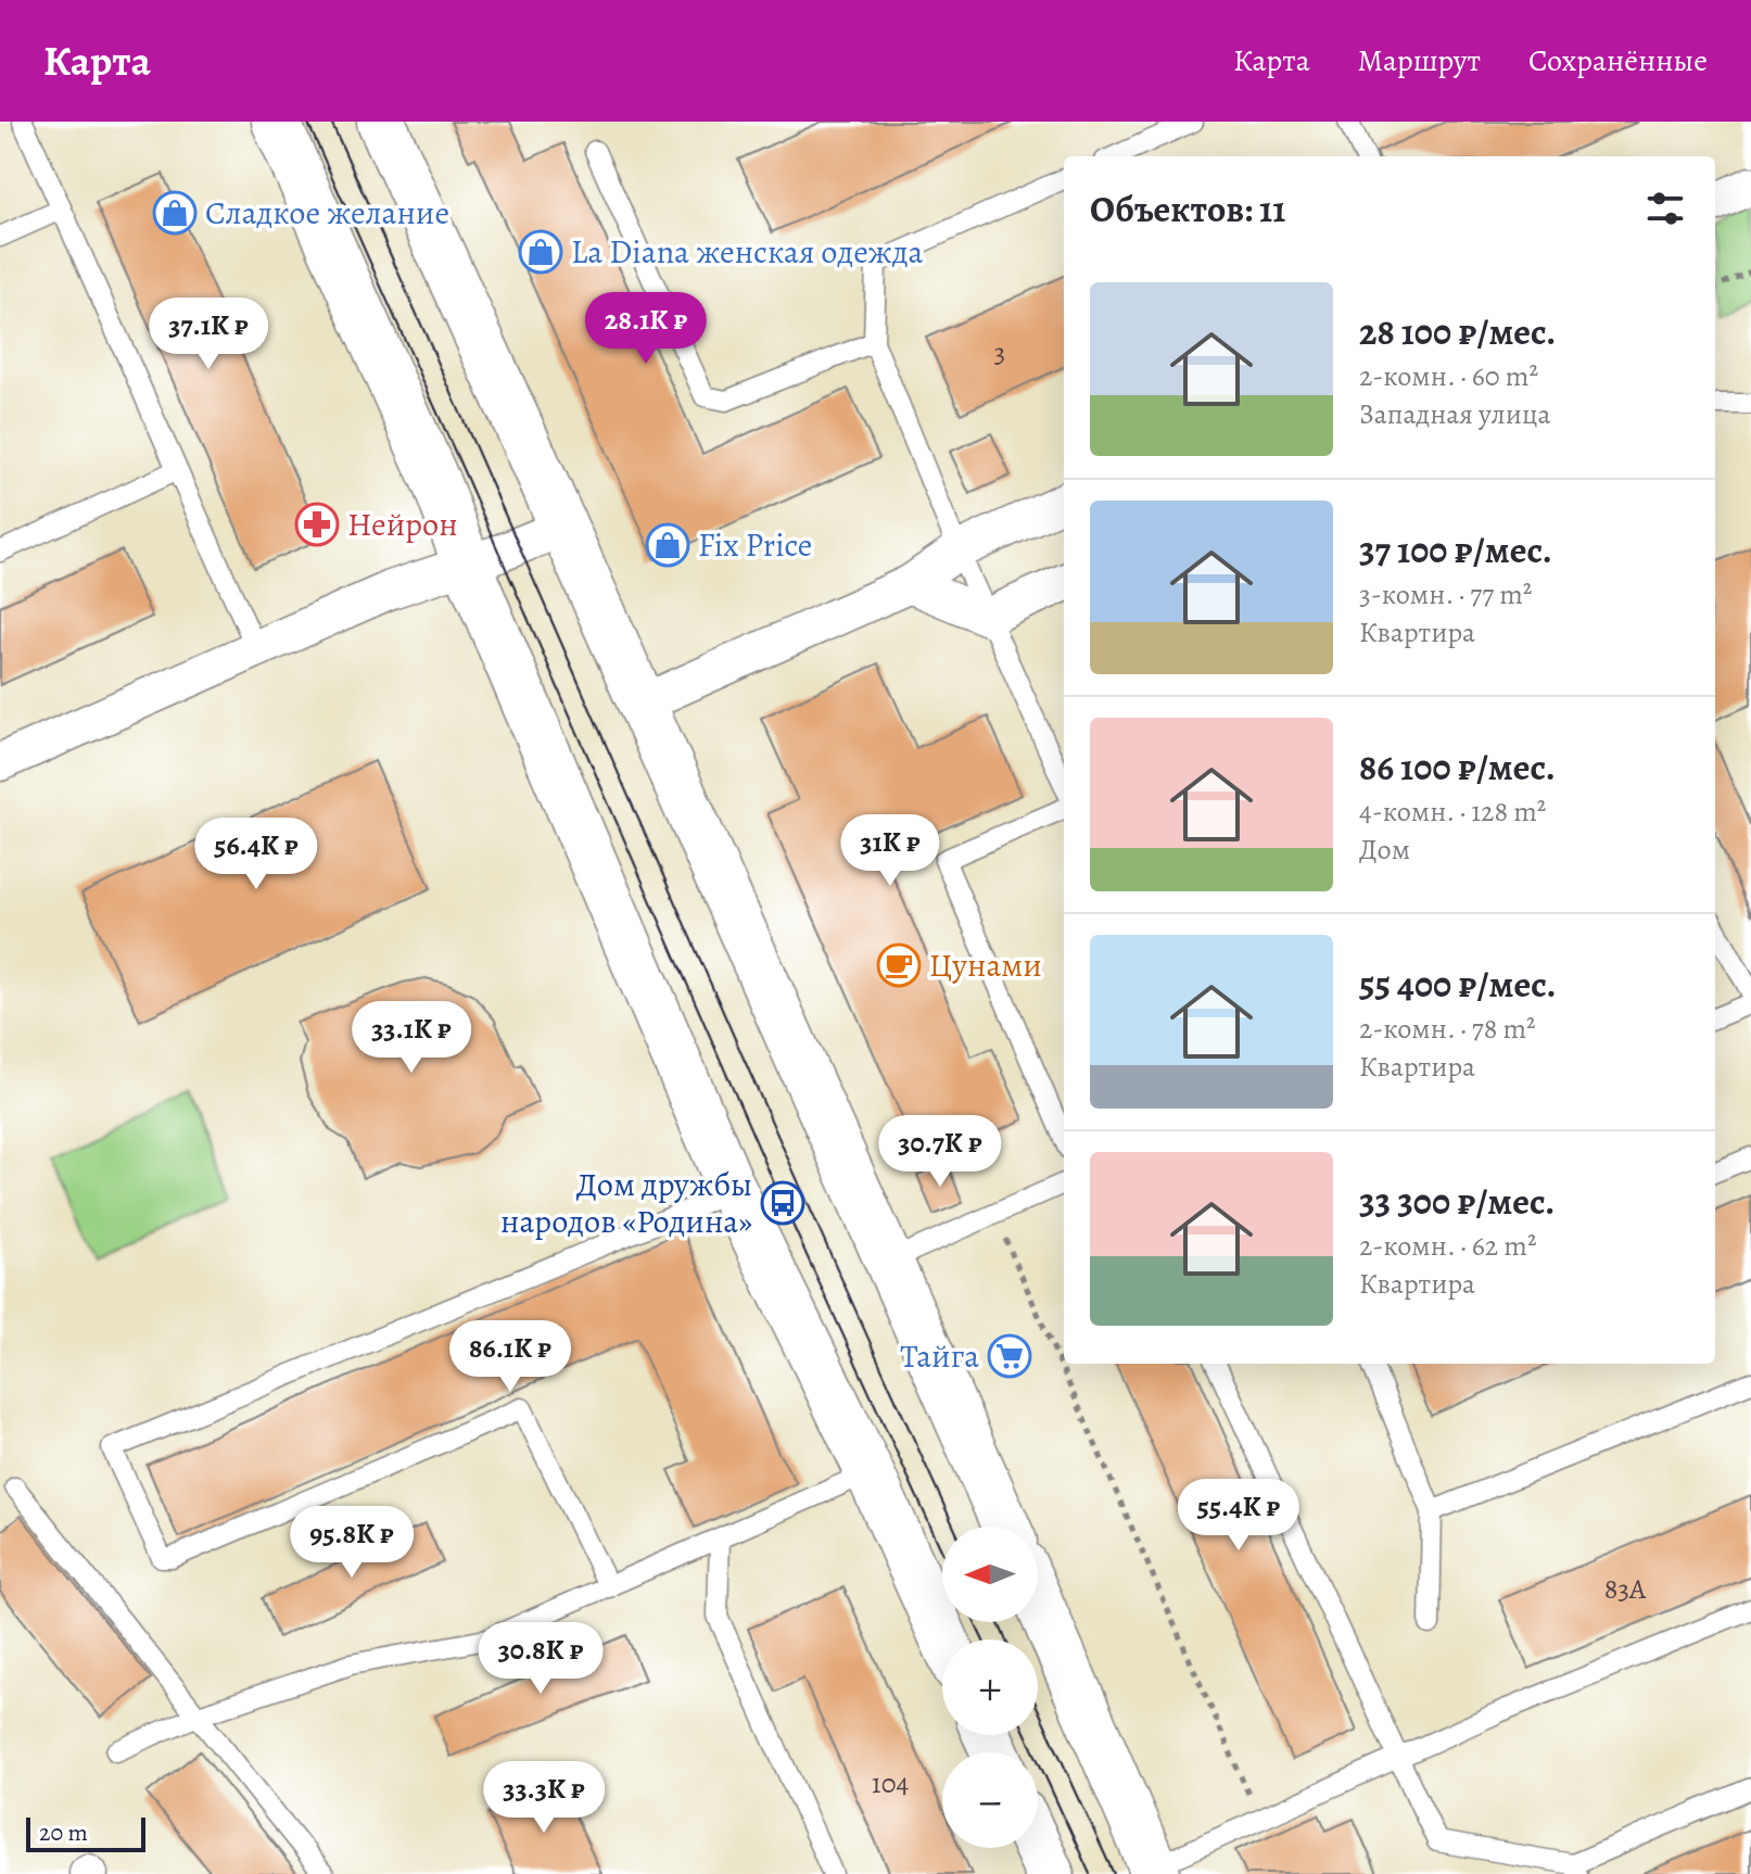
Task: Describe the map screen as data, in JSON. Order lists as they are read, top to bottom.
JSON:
{
  "places": {
    "shop": ["Сладкое желание", "La Diana женская одежда", "Fix Price"],
    "pharmacy": ["Нейрон"],
    "cafe": ["Цунами"],
    "bus stop": ["Дом дружбы народов «Родина»"],
    "supermarket": ["Тайга"]
  },
  "house_numbers": ["3", "83А", "104"],
  "scale_bar": "20 m",
  "north": "left",
  "page": {
    "header": "Карта",
    "nav": ["Карта", "Маршрут", "Сохранённые"],
    "heading": "Объектов: 11",
    "list": [
      {
        "name": "28 100 ₽/мес.",
        "note": "2-комн. · 60 m² · Западная улица"
      },
      {
        "name": "37 100 ₽/мес.",
        "note": "3-комн. · 77 m² · Квартира"
      },
      {
        "name": "86 100 ₽/мес.",
        "note": "4-комн. · 128 m² · Дом"
      },
      {
        "name": "55 400 ₽/мес.",
        "note": "2-комн. · 78 m² · Квартира"
      },
      {
        "name": "33 300 ₽/мес.",
        "note": "2-комн. · 62 m² · Квартира"
      }
    ],
    "price": [
      "28.1K ₽",
      "37.1K ₽",
      "31K ₽",
      "56.4K ₽",
      "33.1K ₽",
      "30.7K ₽",
      "86.1K ₽",
      "55.4K ₽",
      "95.8K ₽",
      "30.8K ₽",
      "33.3K ₽"
    ],
    "map_buttons": ["+", "−"],
    "scale": "20 m"
  }
}
